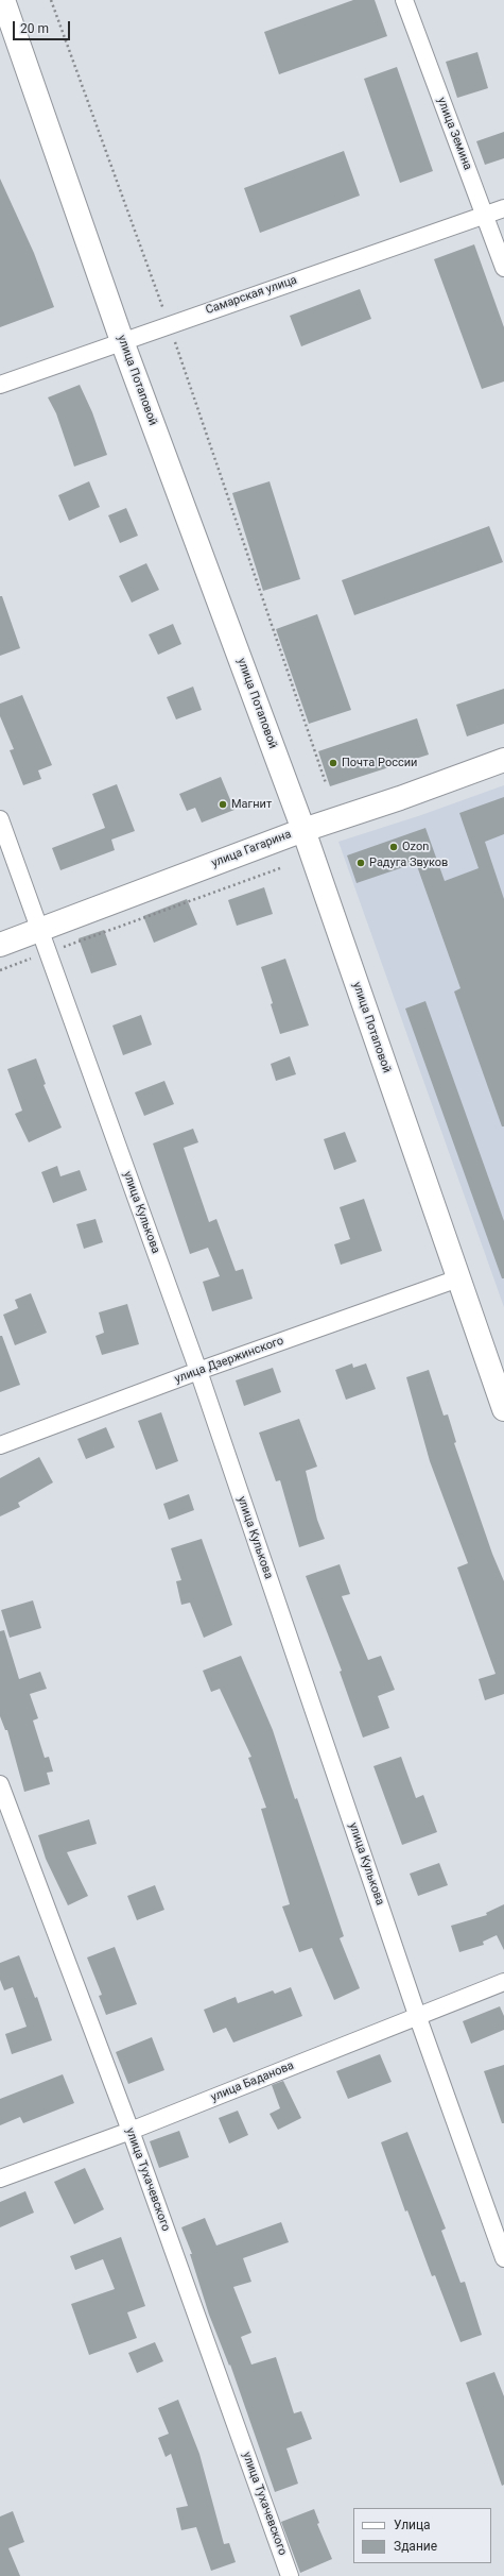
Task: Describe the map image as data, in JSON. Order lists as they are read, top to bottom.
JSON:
{
  "streets": {
    "main road": ["улица Потаповой", "улица Гагарина"],
    "street": [
      "улица Земина",
      "Самарская улица",
      "улица Кулькова",
      "улица Дзержинского",
      "улица Баданова",
      "улица Тухачевского"
    ]
  },
  "crossings": [
    ["улица Земина", "Самарская улица"],
    ["Самарская улица", "улица Потаповой"],
    ["улица Потаповой", "улица Гагарина"],
    ["улица Потаповой", "улица Дзержинского"],
    ["улица Гагарина", "улица Кулькова"],
    ["улица Кулькова", "улица Дзержинского"],
    ["улица Кулькова", "улица Баданова"],
    ["улица Баданова", "улица Тухачевского"]
  ],
  "places": [
    "Почта России",
    "Магнит",
    "Ozon",
    "Радуга Звуков"
  ],
  "legend": ["Улица", "Здание"],
  "scale_bar": "20 m"
}
